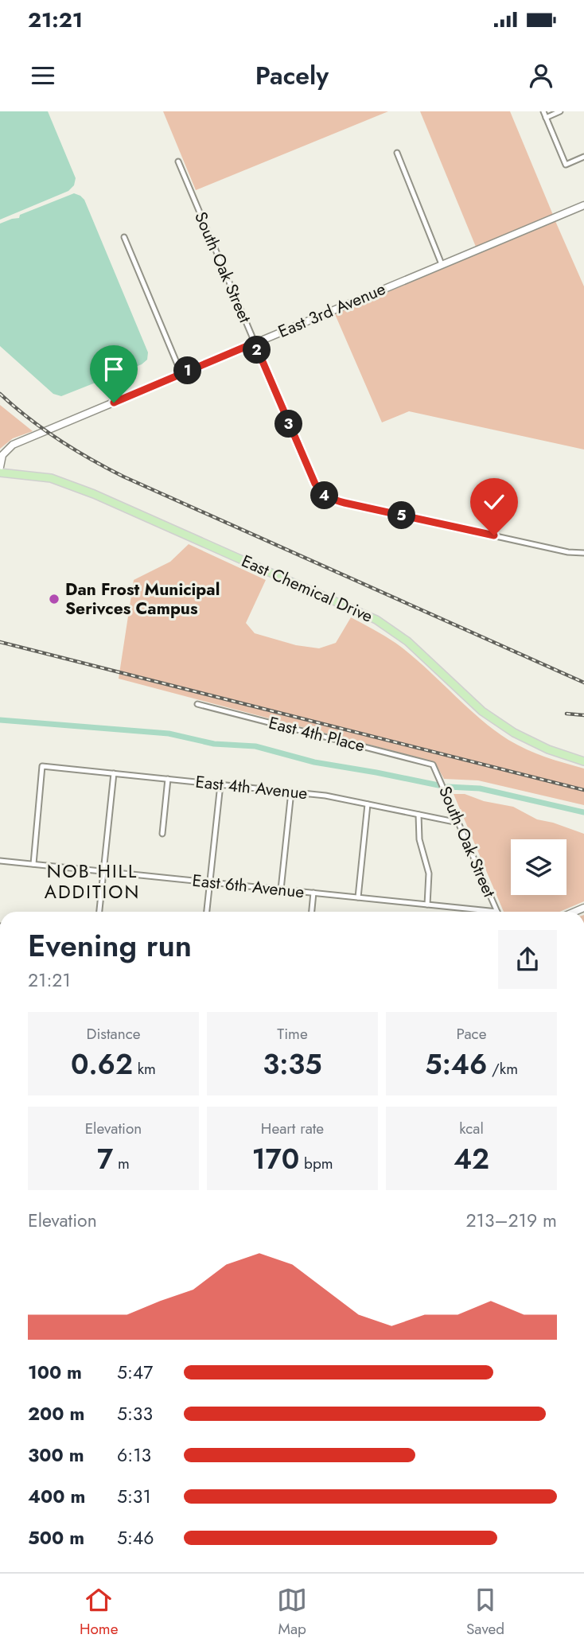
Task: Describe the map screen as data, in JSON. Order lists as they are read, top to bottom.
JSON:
{
  "streets": {
    "main road": ["East Chemical Drive"],
    "street": [
      "South Oak Street",
      "East 3rd Avenue",
      "East 4th Place",
      "East 4th Avenue",
      "East 6th Avenue"
    ]
  },
  "crossings": [
    ["South Oak Street", "East 3rd Avenue"],
    ["South Oak Street", "East 4th Place"],
    ["South Oak Street", "East 4th Avenue"],
    ["South Oak Street", "East 6th Avenue"],
    ["East 4th Avenue", "East 6th Avenue"]
  ],
  "districts": ["NOB HILL ADDITION"],
  "places": ["Dan Frost Municipal Serivces Campus"],
  "page": {
    "status": "21:21",
    "header": "Pacely",
    "pins": [
      "2",
      "1",
      "3",
      "4",
      "5"
    ],
    "heading": ["Evening run", "21:21"],
    "stats": [
      ["Distance", "0.62 km"],
      ["Time", "3:35"],
      ["Pace", "5:46 /km"],
      ["Elevation", "7 m"],
      ["Heart rate", "170 bpm"],
      ["kcal", "42"]
    ],
    "chart": ["Elevation", "213–219 m"],
    "list": [
      {
        "name": "100 m",
        "note": "5:47"
      },
      {
        "name": "200 m",
        "note": "5:33"
      },
      {
        "name": "300 m",
        "note": "6:13"
      },
      {
        "name": "400 m",
        "note": "5:31"
      },
      {
        "name": "500 m",
        "note": "5:46"
      }
    ],
    "tabs": ["Home", "Map", "Saved"]
  }
}
